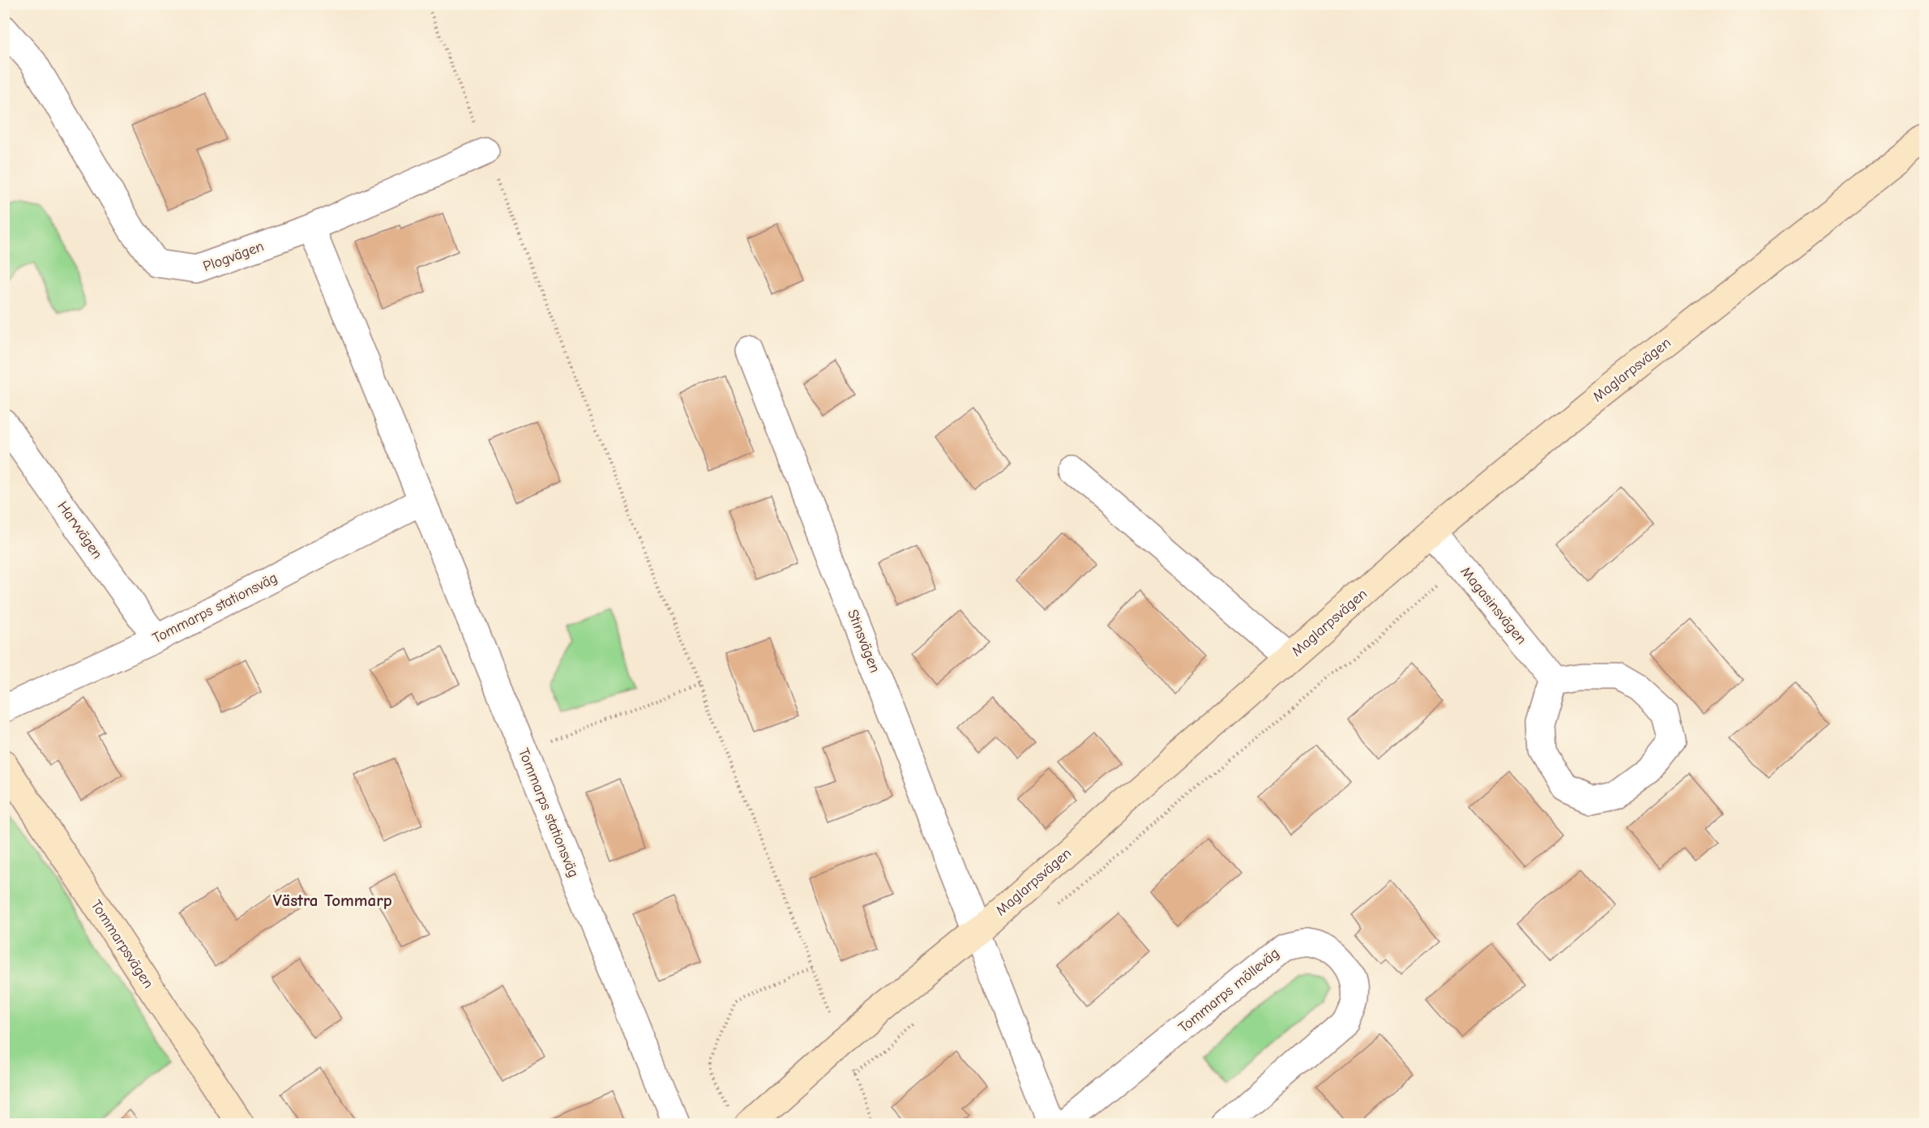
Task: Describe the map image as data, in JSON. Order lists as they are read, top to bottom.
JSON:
{
  "streets": {
    "street": [
      "Plogvägen",
      "Maglarpsvägen",
      "Harvvägen",
      "Magasinsvägen",
      "Tommarps stationsväg",
      "Stinsvägen",
      "Tommarpsvägen",
      "Tommarps mölleväg"
    ]
  },
  "crossings": [
    ["Plogvägen", "Tommarps stationsväg"],
    ["Maglarpsvägen", "Magasinsvägen"],
    ["Maglarpsvägen", "Stinsvägen"],
    ["Harvvägen", "Tommarps stationsväg"]
  ],
  "districts": ["Västra Tommarp"]
}
